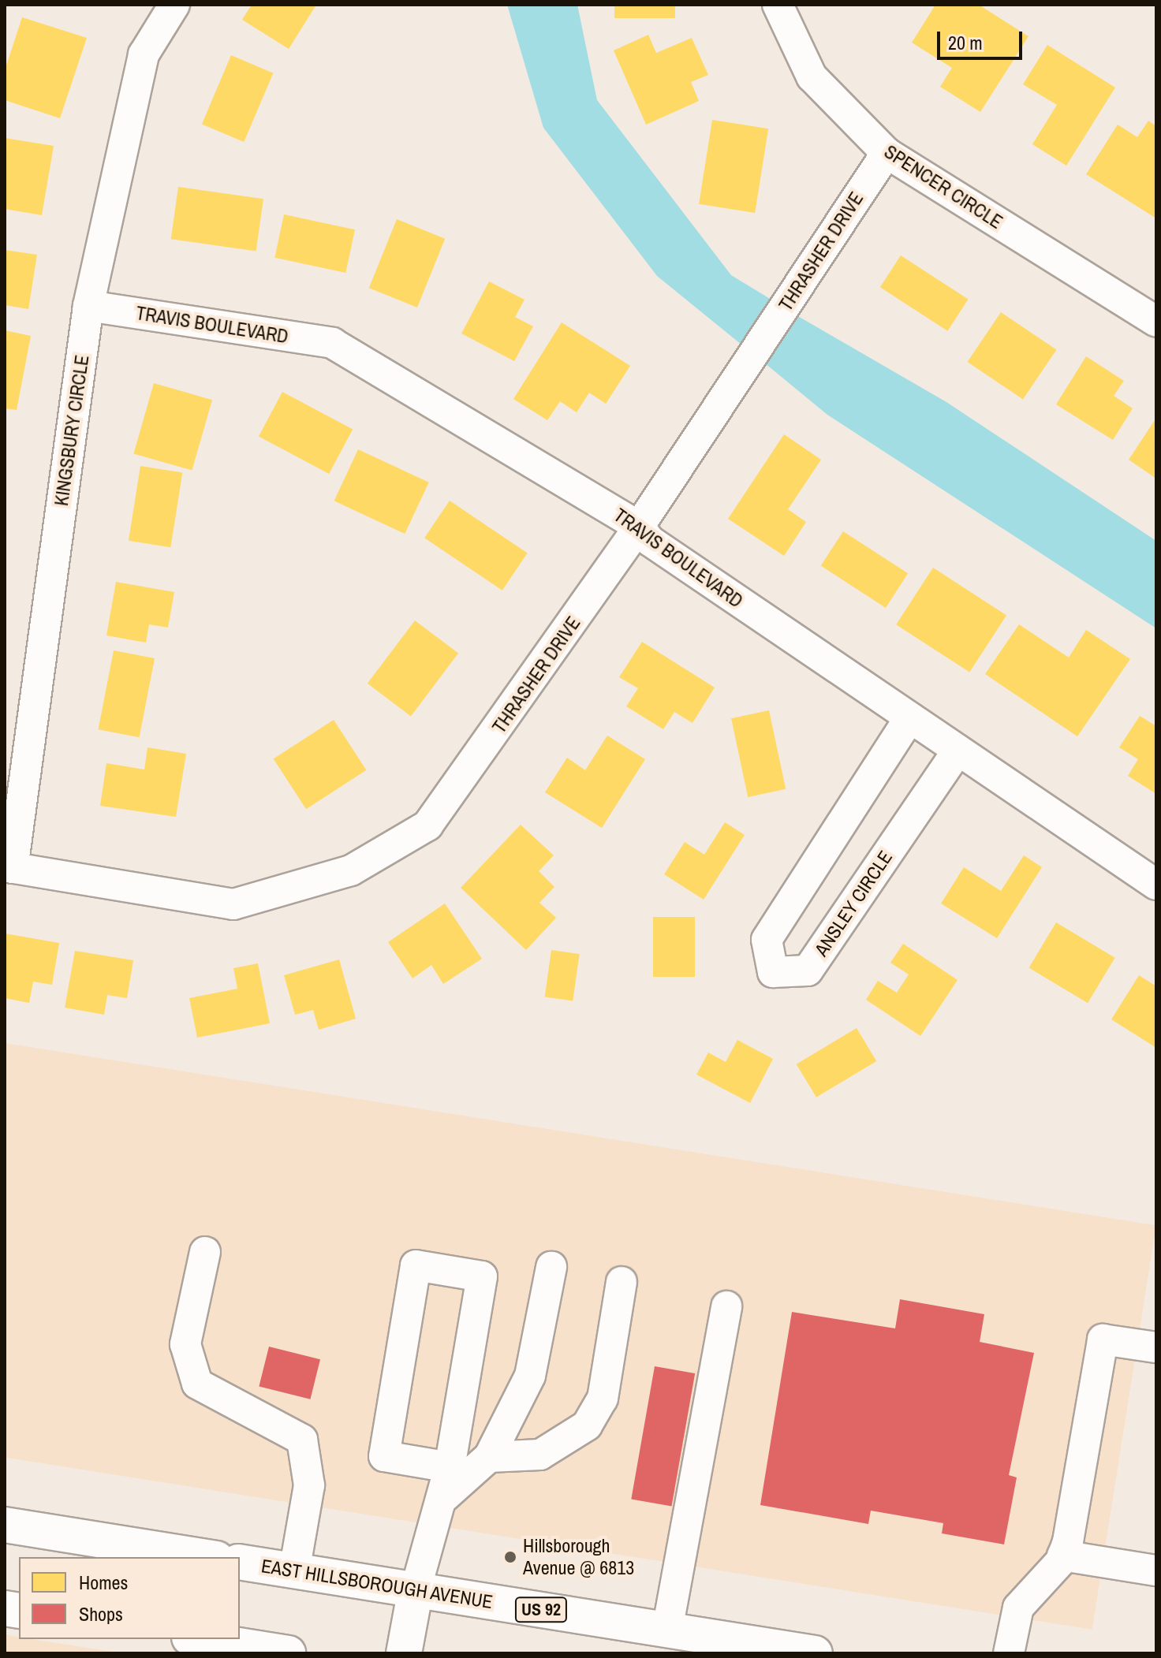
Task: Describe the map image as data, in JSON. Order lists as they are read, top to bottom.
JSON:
{
  "streets": {
    "main road": ["EAST HILLSBOROUGH AVENUE", "US 92"],
    "street": [
      "SPENCER CIRCLE",
      "THRASHER DRIVE",
      "TRAVIS BOULEVARD",
      "KINGSBURY CIRCLE",
      "ANSLEY CIRCLE"
    ]
  },
  "crossings": [
    ["SPENCER CIRCLE", "THRASHER DRIVE"],
    ["THRASHER DRIVE", "TRAVIS BOULEVARD"],
    ["THRASHER DRIVE", "KINGSBURY CIRCLE"],
    ["TRAVIS BOULEVARD", "KINGSBURY CIRCLE"],
    ["TRAVIS BOULEVARD", "ANSLEY CIRCLE"]
  ],
  "places": ["Hillsborough Avenue @ 6813"],
  "legend": ["Homes", "Shops"],
  "scale_bar": "20 m"
}
